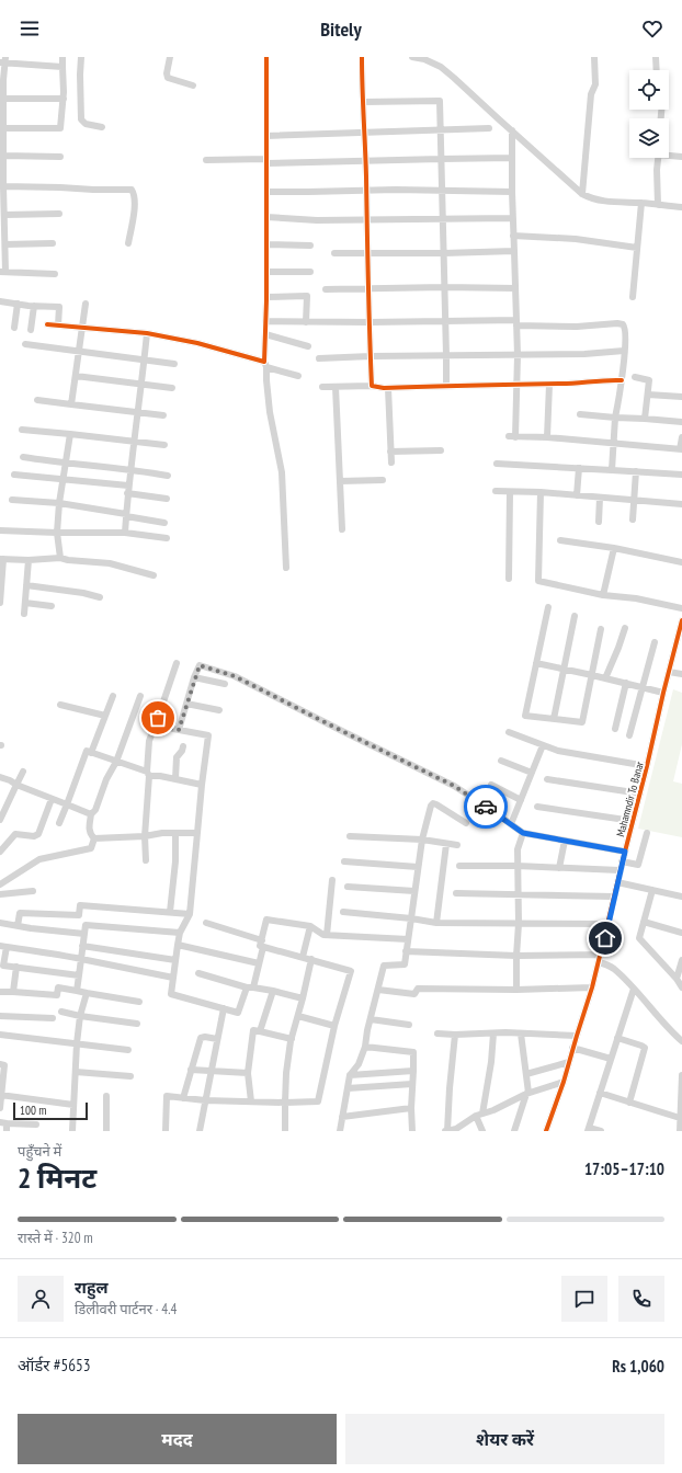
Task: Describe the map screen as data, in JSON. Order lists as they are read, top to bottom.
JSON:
{
  "streets": {
    "street": ["Mahamndir To Banar"]
  },
  "scale_bar": "100 m",
  "page": {
    "header": "Bitely",
    "scale": "100 m",
    "heading": ["2 मिनट", "पहुँचने में", "17:05–17:10"],
    "panel": [
      "राहुल",
      "डिलीवरी पार्टनर · 4.4",
      "ऑर्डर #5653",
      "Rs 1,060"
    ],
    "bar": "रास्ते में · 320 m",
    "buttons": ["मदद", "शेयर करें"]
  }
}
